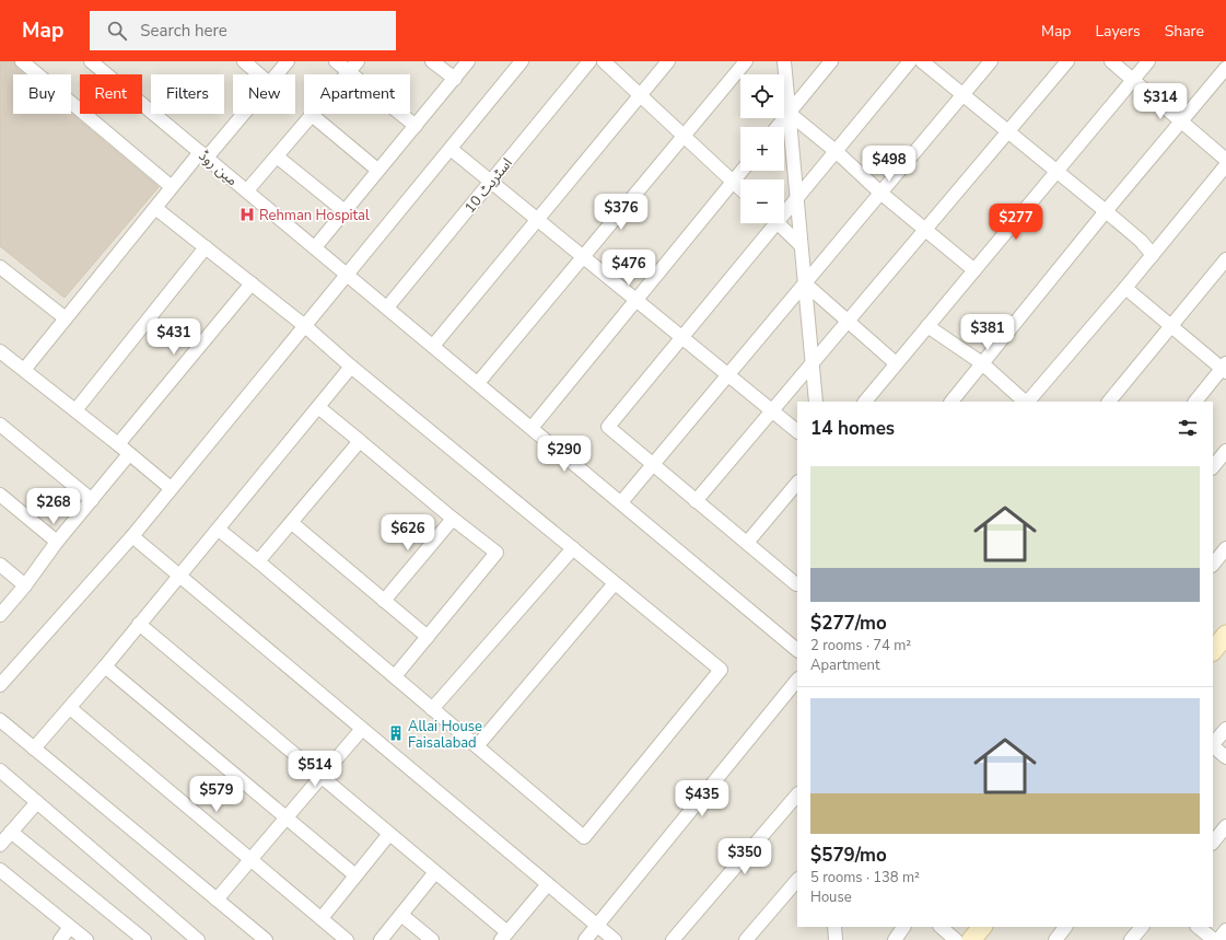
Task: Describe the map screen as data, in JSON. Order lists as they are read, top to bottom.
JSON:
{
  "streets": {
    "street": ["مین روڈ", "اسٹریٹ 10"]
  },
  "crossings": [
    ["مین روڈ", "اسٹریٹ 10"]
  ],
  "places": {
    "hospital": ["Rehman Hospital"],
    "building": ["Allai House Faisalabad"]
  },
  "page": {
    "header": "Map",
    "search": "Search here",
    "nav": ["Map", "Layers", "Share"],
    "map_buttons": ["+", "−"],
    "chip": [
      "Buy",
      "Rent",
      "Filters",
      "New",
      "Apartment"
    ],
    "price": [
      "$314",
      "$498",
      "$376",
      "$277",
      "$476",
      "$381",
      "$431",
      "$290",
      "$268",
      "$626",
      "$514",
      "$579",
      "$435",
      "$350"
    ],
    "heading": "14 homes",
    "list": [
      {
        "name": "$277/mo",
        "note": "2 rooms · 74 m² · Apartment"
      },
      {
        "name": "$579/mo",
        "note": "5 rooms · 138 m² · House"
      }
    ]
  }
}
